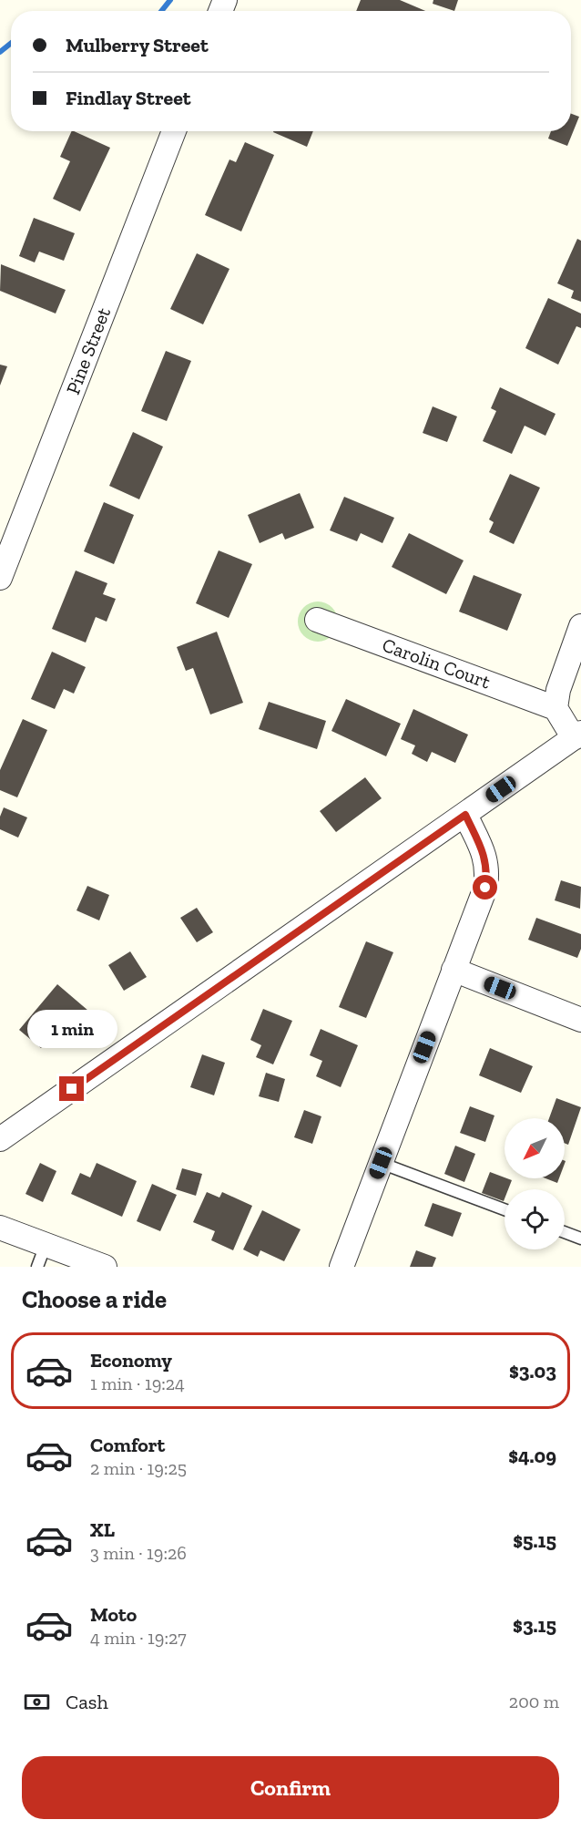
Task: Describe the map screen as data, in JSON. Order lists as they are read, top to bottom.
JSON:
{
  "streets": {
    "street": ["Pine Street", "Carolin Court"]
  },
  "north": "bottom left",
  "page": {
    "banner": ["Mulberry Street", "Findlay Street"],
    "bubble": "1 min",
    "heading": "Choose a ride",
    "list": [
      {
        "name": "Economy",
        "note": "1 min · 19:24",
        "value": "$3.03"
      },
      {
        "name": "Comfort",
        "note": "2 min · 19:25",
        "value": "$4.09"
      },
      {
        "name": "XL",
        "note": "3 min · 19:26",
        "value": "$5.15"
      },
      {
        "name": "Moto",
        "note": "4 min · 19:27",
        "value": "$3.15"
      }
    ],
    "pay": ["Cash", "200 m"],
    "buttons": "Confirm"
  }
}
